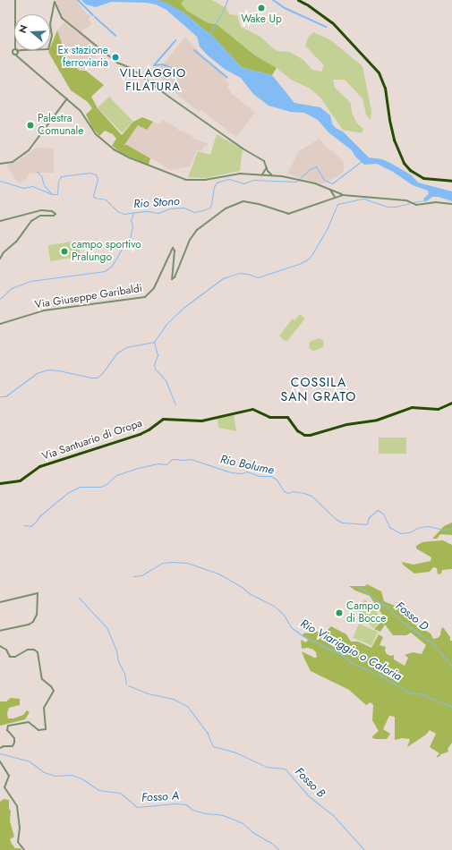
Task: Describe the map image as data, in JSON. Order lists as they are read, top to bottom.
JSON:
{
  "streets": {
    "main road": ["Via Santuario di Oropa"],
    "street": ["Via Giuseppe Garibaldi"]
  },
  "districts": ["VILLAGGIO FILATURA", "COSSILA SAN GRATO"],
  "water": [
    "Rio Stono",
    "Rio Bolume",
    "Fosso D",
    "Rio Viariggio o Caloria",
    "Fosso B",
    "Fosso A"
  ],
  "places": [
    "Wake Up",
    "Ex stazione ferroviaria",
    "Palestra Comunale",
    "campo sportivo Pralungo",
    "Campo di Bocce"
  ],
  "north": "left"
}
